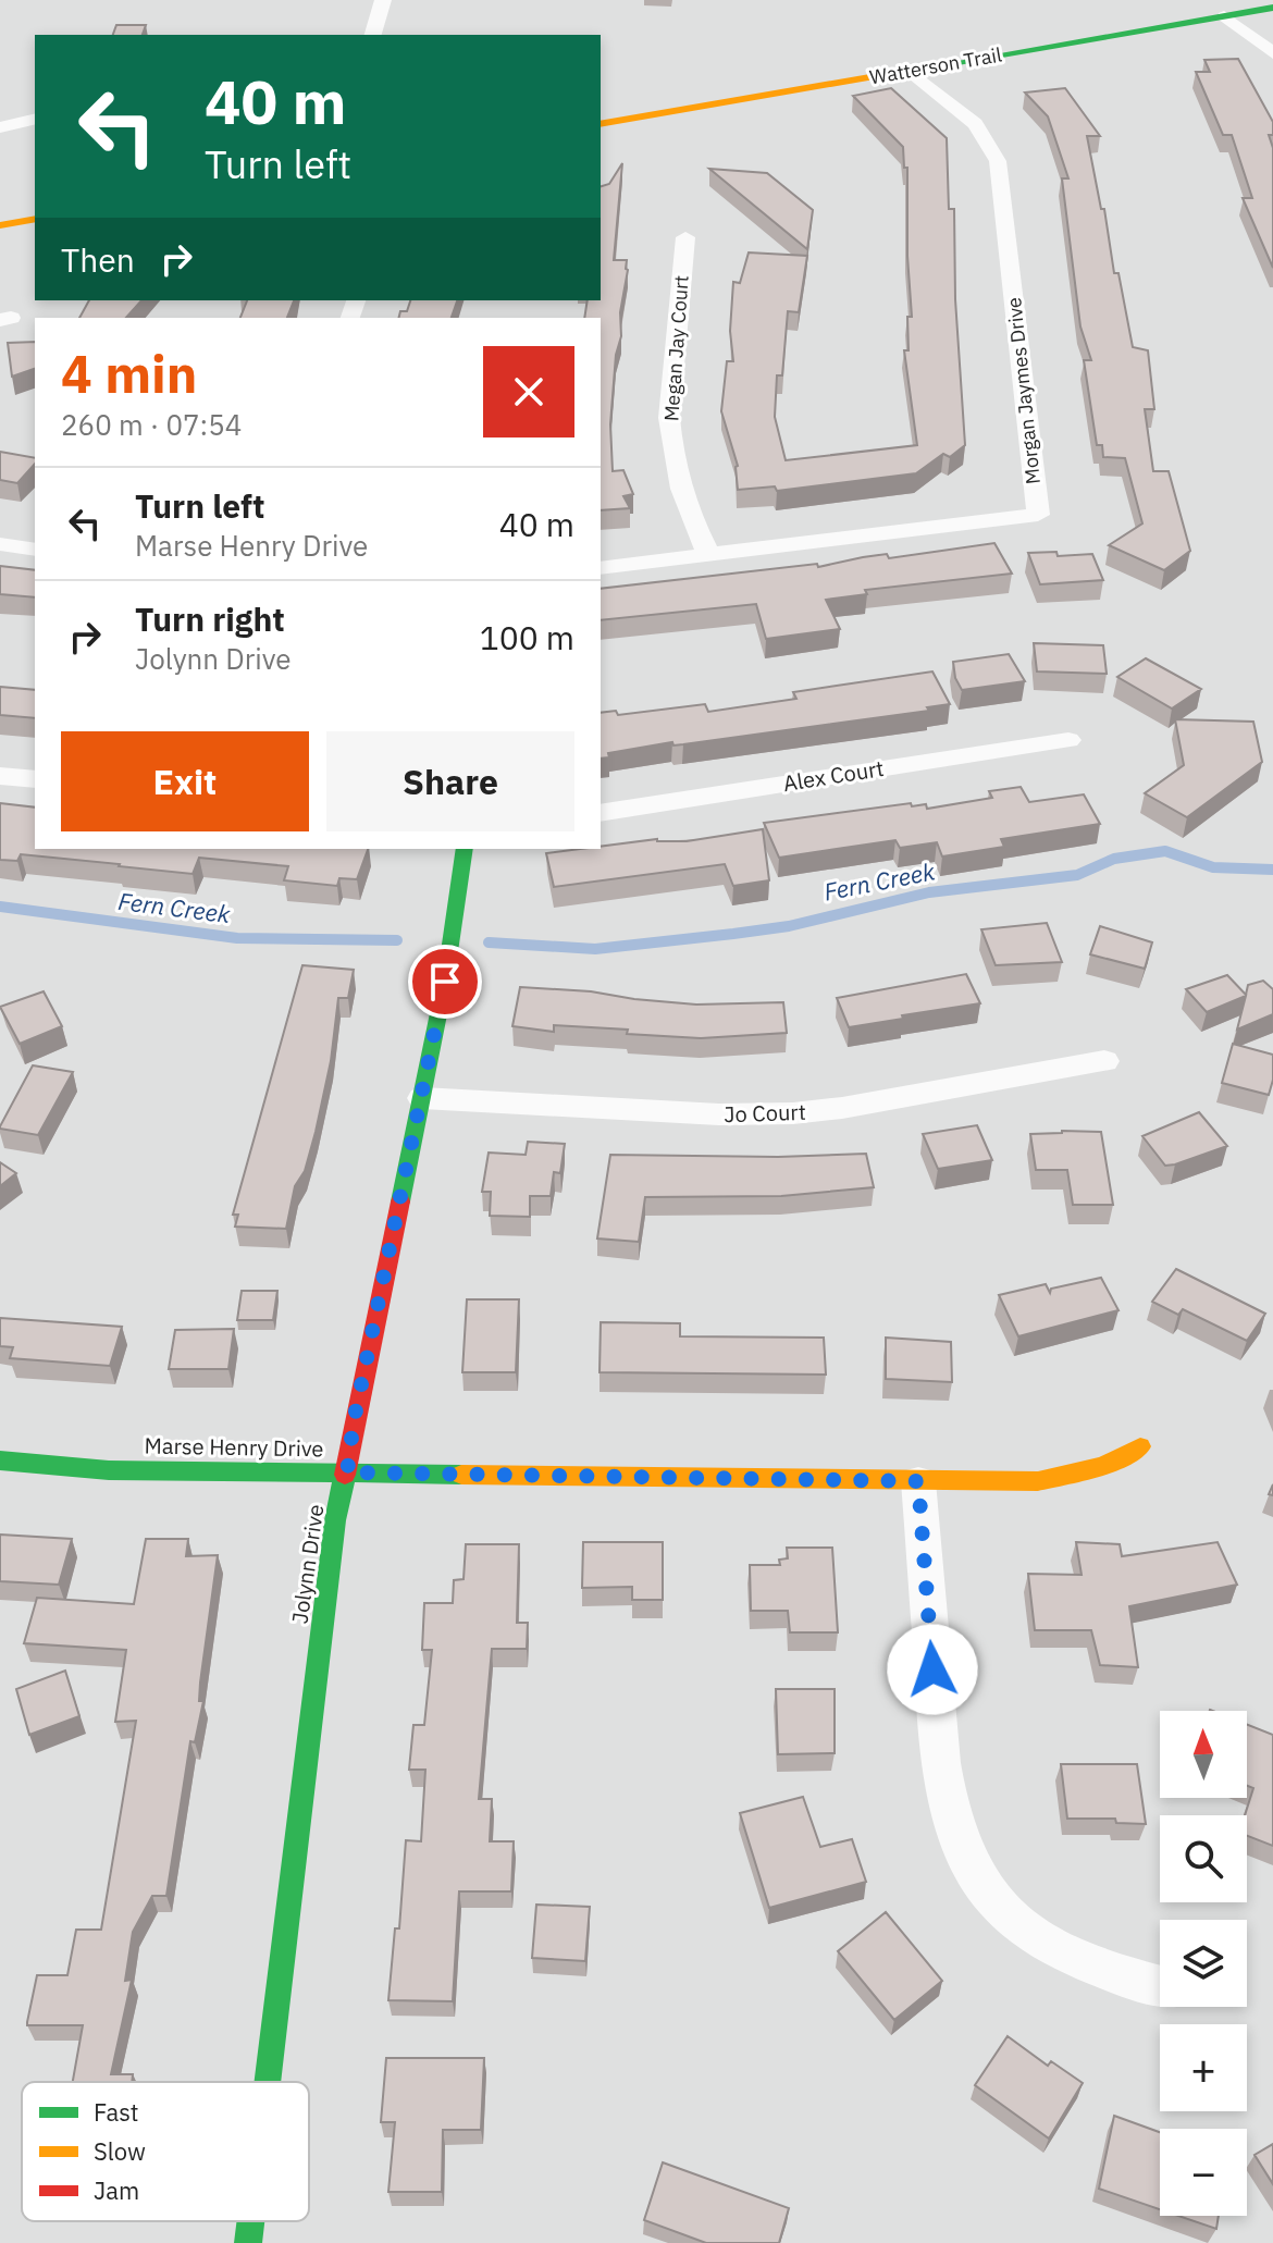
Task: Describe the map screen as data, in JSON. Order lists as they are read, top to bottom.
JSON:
{
  "streets": {
    "street": [
      "Watterson Trail",
      "Megan Jay Court",
      "Morgan Jaymes Drive",
      "Alex Court",
      "Jo Court",
      "Marse Henry Drive",
      "Jolynn Drive"
    ]
  },
  "crossings": [
    ["Watterson Trail", "Morgan Jaymes Drive"],
    ["Megan Jay Court", "Morgan Jaymes Drive"],
    ["Jo Court", "Jolynn Drive"],
    ["Marse Henry Drive", "Jolynn Drive"]
  ],
  "water": ["Fern Creek"],
  "legend": ["Fast", "Slow", "Jam"],
  "north": "top",
  "page": {
    "turn": ["40 m", "Turn left"],
    "then": "Then",
    "heading": ["4 min", "260 m · 07:54"],
    "list": [
      {
        "name": "Turn left",
        "note": "Marse Henry Drive",
        "value": "40 m"
      },
      {
        "name": "Turn right",
        "note": "Jolynn Drive",
        "value": "100 m"
      }
    ],
    "buttons": ["Exit", "Share"],
    "map_buttons": ["+", "−"]
  }
}
